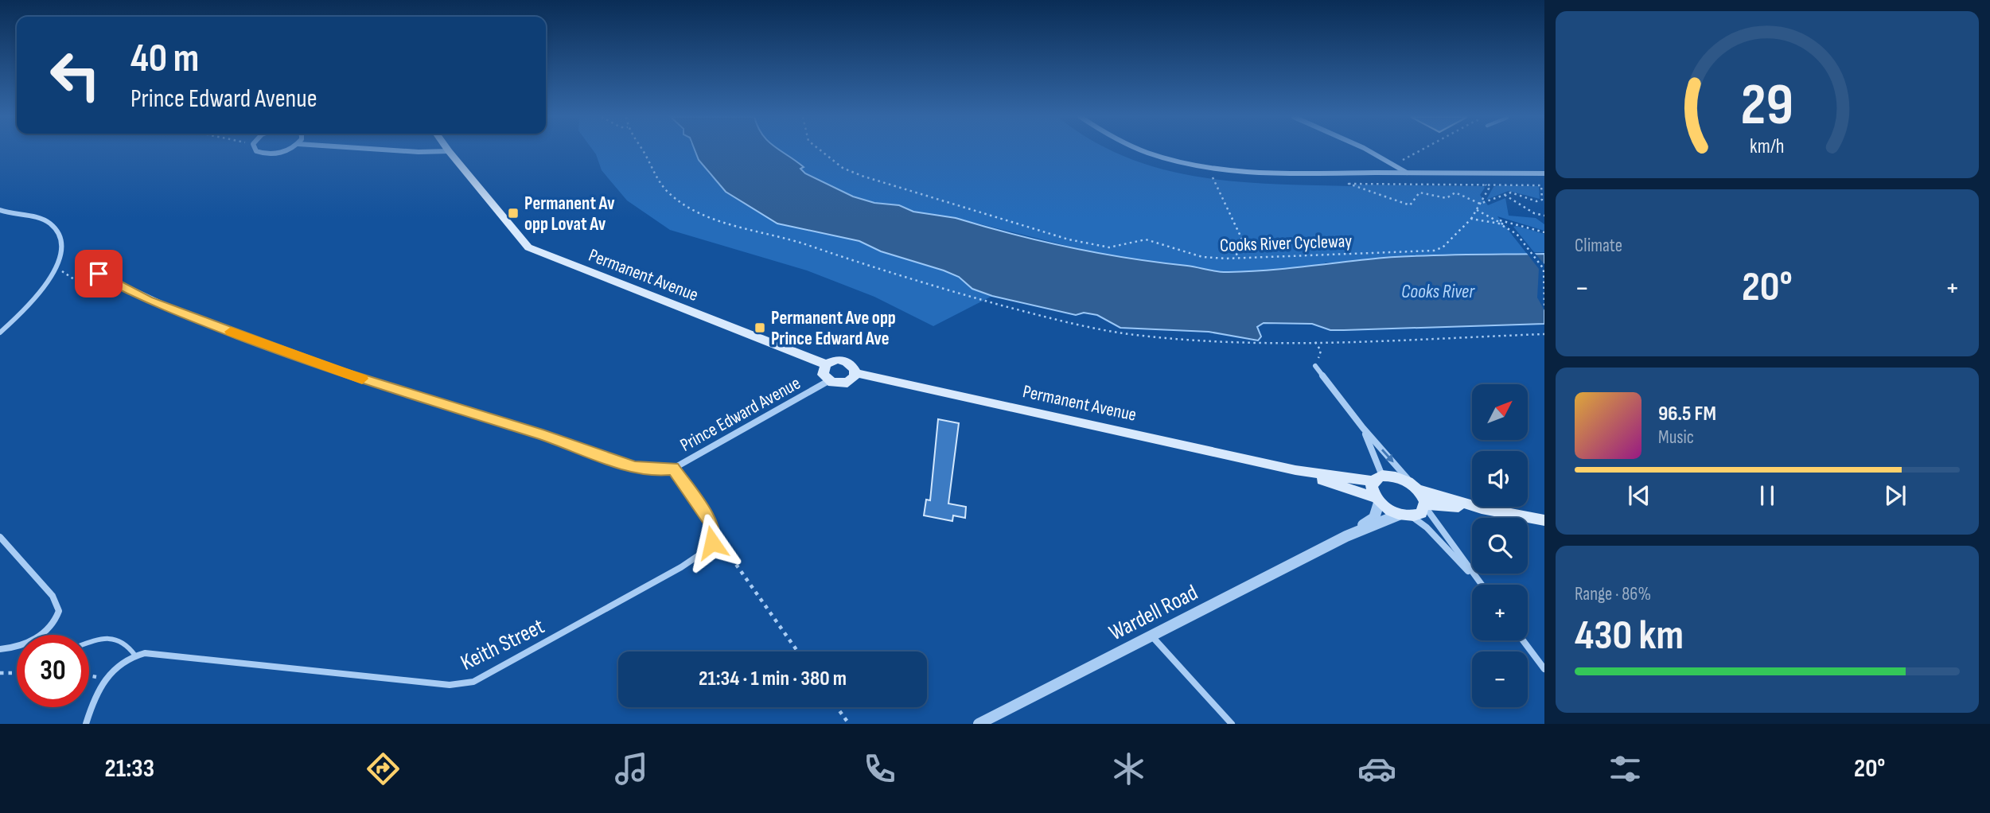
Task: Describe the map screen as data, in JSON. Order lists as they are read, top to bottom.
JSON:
{
  "streets": {
    "main road": ["Permanent Avenue"],
    "street": ["Prince Edward Avenue", "Wardell Road", "Keith Street"],
    "path": ["Cooks River Cycleway"]
  },
  "crossings": [
    ["Permanent Avenue", "Prince Edward Avenue"],
    ["Permanent Avenue", "Wardell Road"]
  ],
  "water": ["Cooks River"],
  "places": {
    "transit": ["Permanent Av opp Lovat Av", "Permanent Ave opp Prince Edward Ave"]
  },
  "north": "top right",
  "page": {
    "turn": ["40 m", "Prince Edward Avenue"],
    "tile": [
      "Climate",
      ["Range · 86%", "430 km"]
    ],
    "heat": ["−", "20°", "+"],
    "map_buttons": ["+", "−"],
    "song": ["96.5 FM", "Music"],
    "limit": "30",
    "trip": "21:34 · 1 min · 380 m",
    "tabs": ["21:33", "20°"],
    "gauge": ["29", "km/h"]
  }
}
